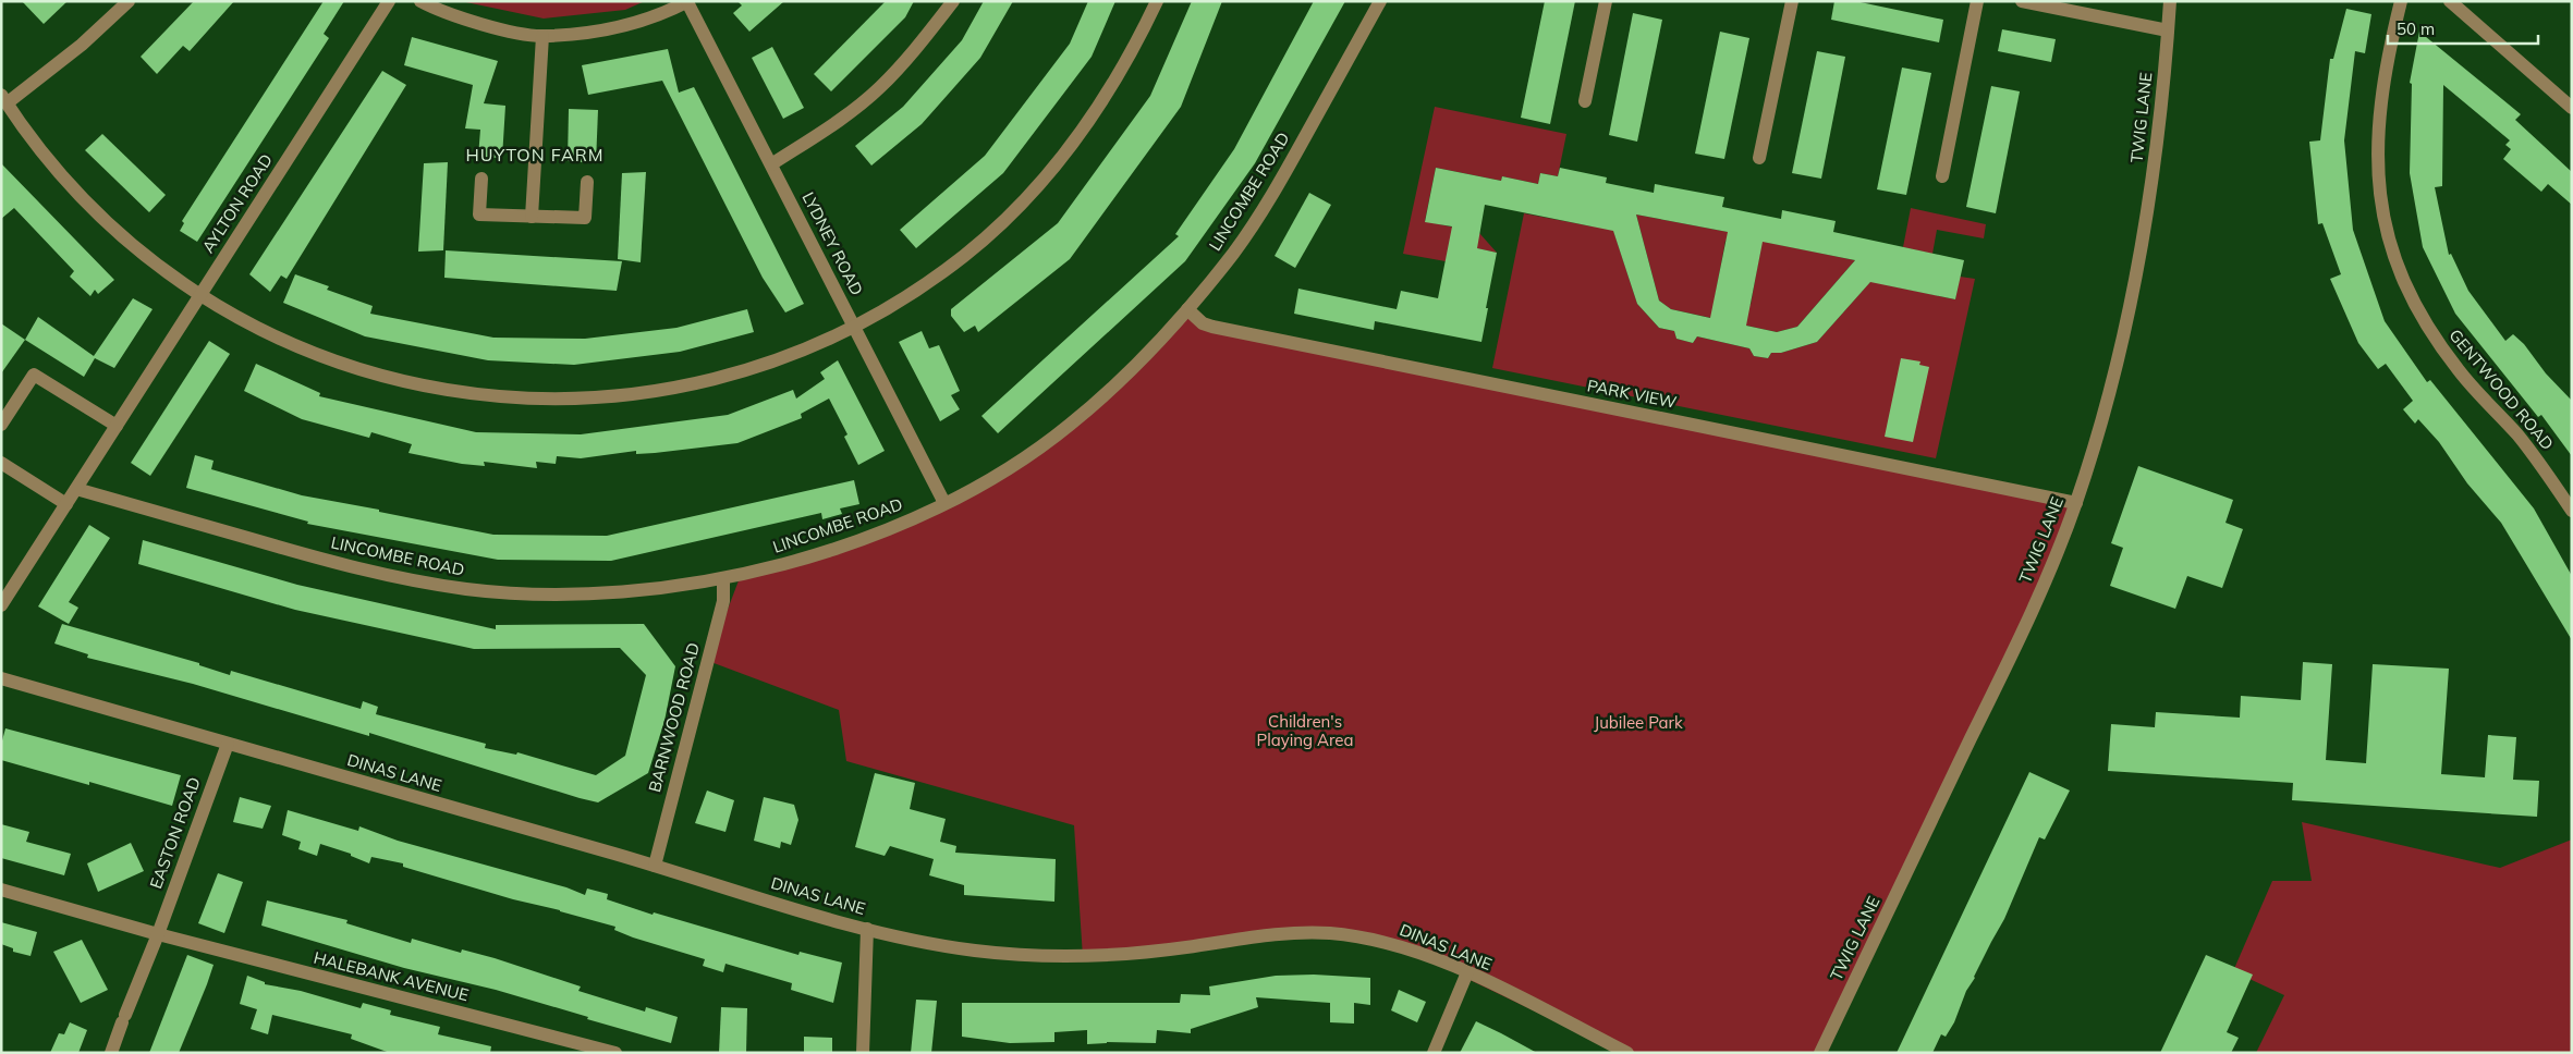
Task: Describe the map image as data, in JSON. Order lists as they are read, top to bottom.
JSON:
{
  "streets": {
    "street": [
      "TWIG LANE",
      "LINCOMBE ROAD",
      "AYLTON ROAD",
      "LYDNEY ROAD",
      "GENTWOOD ROAD",
      "PARK VIEW",
      "BARNWOOD ROAD",
      "DINAS LANE",
      "EASTON ROAD",
      "HALEBANK AVENUE"
    ]
  },
  "crossings": [
    ["TWIG LANE", "PARK VIEW"],
    ["LINCOMBE ROAD", "AYLTON ROAD"],
    ["LINCOMBE ROAD", "LYDNEY ROAD"],
    ["LINCOMBE ROAD", "PARK VIEW"],
    ["LINCOMBE ROAD", "BARNWOOD ROAD"],
    ["BARNWOOD ROAD", "DINAS LANE"],
    ["DINAS LANE", "EASTON ROAD"],
    ["EASTON ROAD", "HALEBANK AVENUE"]
  ],
  "districts": ["HUYTON FARM"],
  "parks": ["Children's Playing Area", "Jubilee Park"],
  "scale_bar": "50 m"
}
